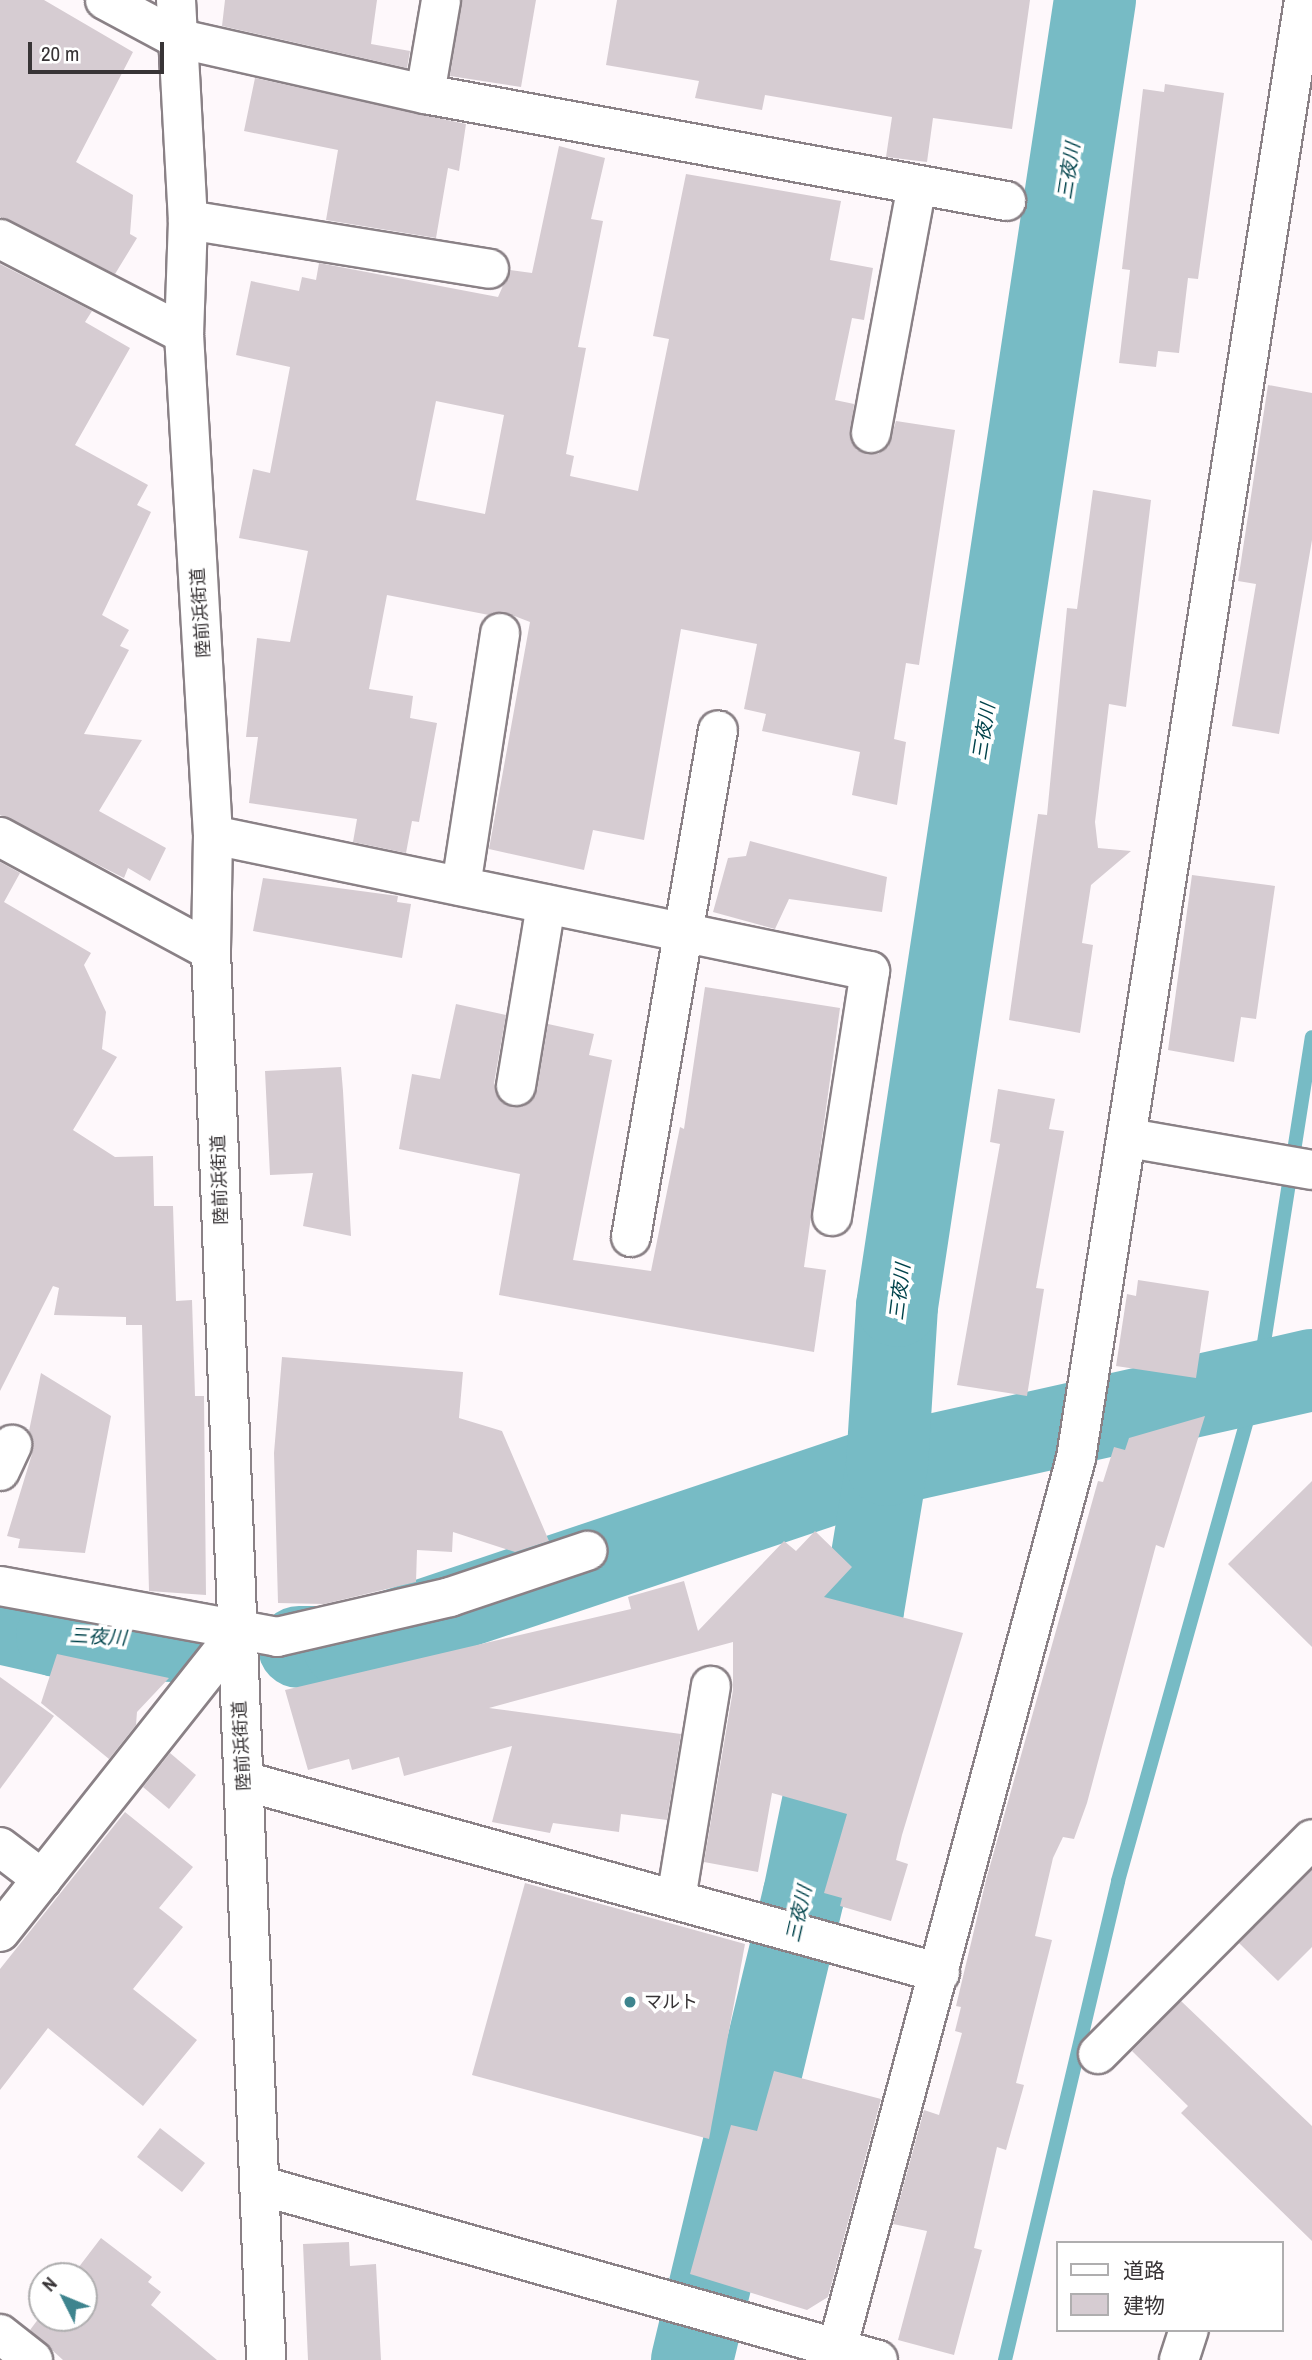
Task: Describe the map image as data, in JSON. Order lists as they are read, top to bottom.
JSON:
{
  "streets": {
    "street": ["陸前浜街道"]
  },
  "water": ["三夜川"],
  "places": ["マルト"],
  "legend": ["道路", "建物"],
  "scale_bar": "20 m",
  "north": "top left"
}
